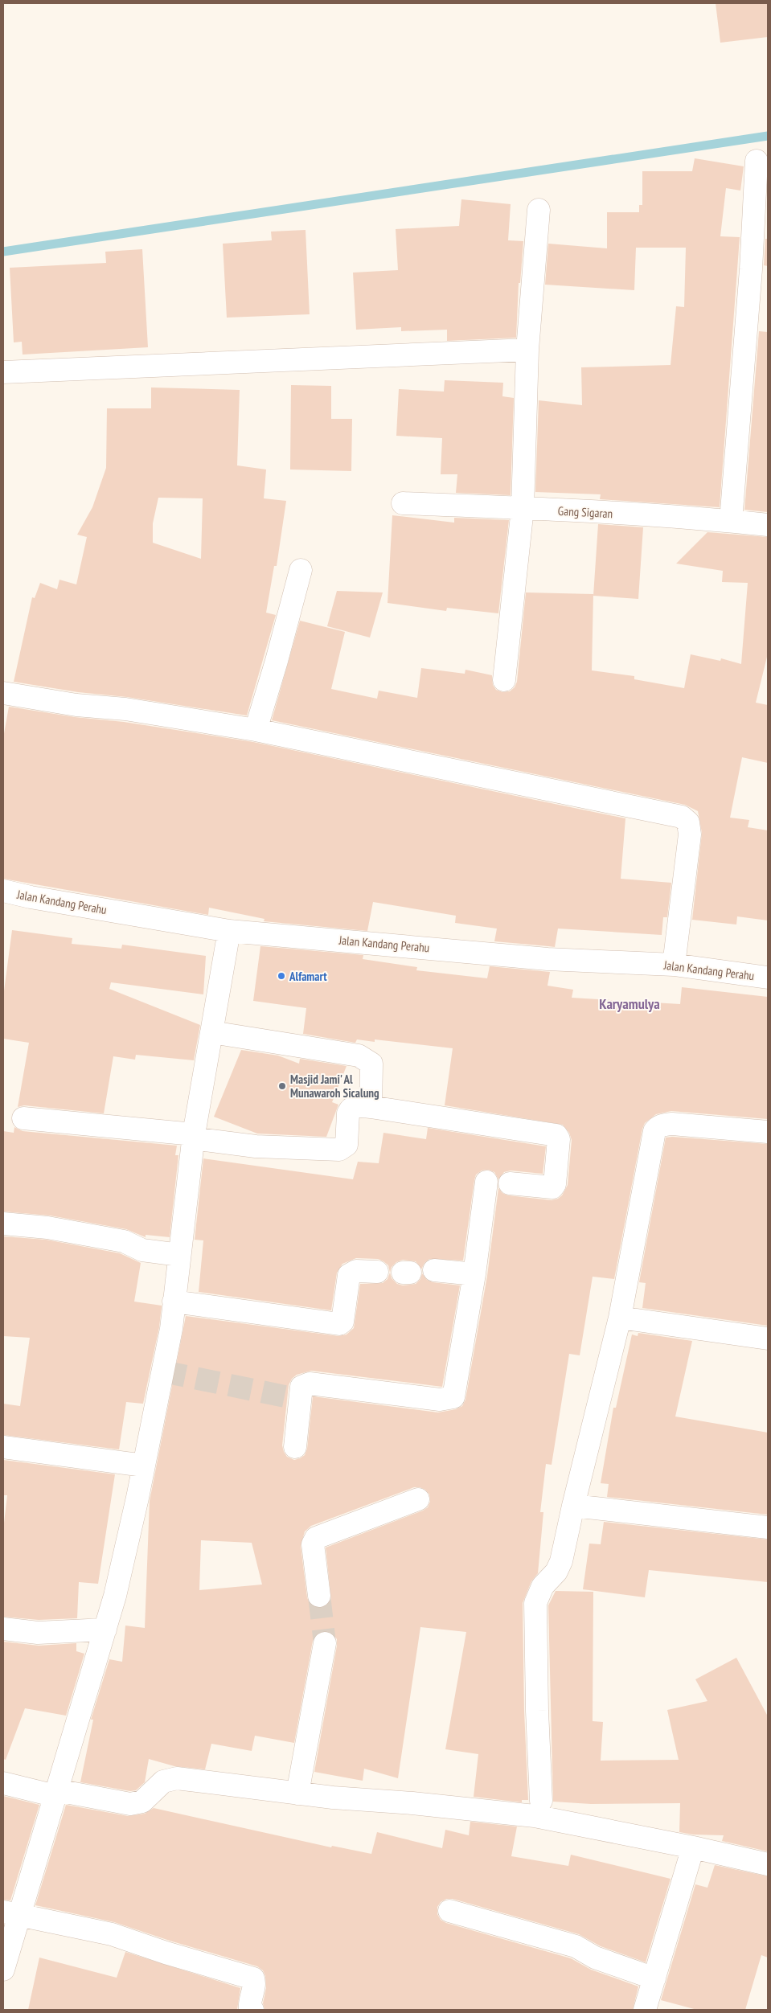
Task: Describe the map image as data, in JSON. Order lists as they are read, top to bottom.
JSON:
{
  "streets": {
    "street": ["Gang Sigaran", "Jalan Kandang Perahu"]
  },
  "districts": ["Karyamulya"],
  "places": ["Alfamart", "Masjid Jami' Al Munawaroh Sicalung"]
}
